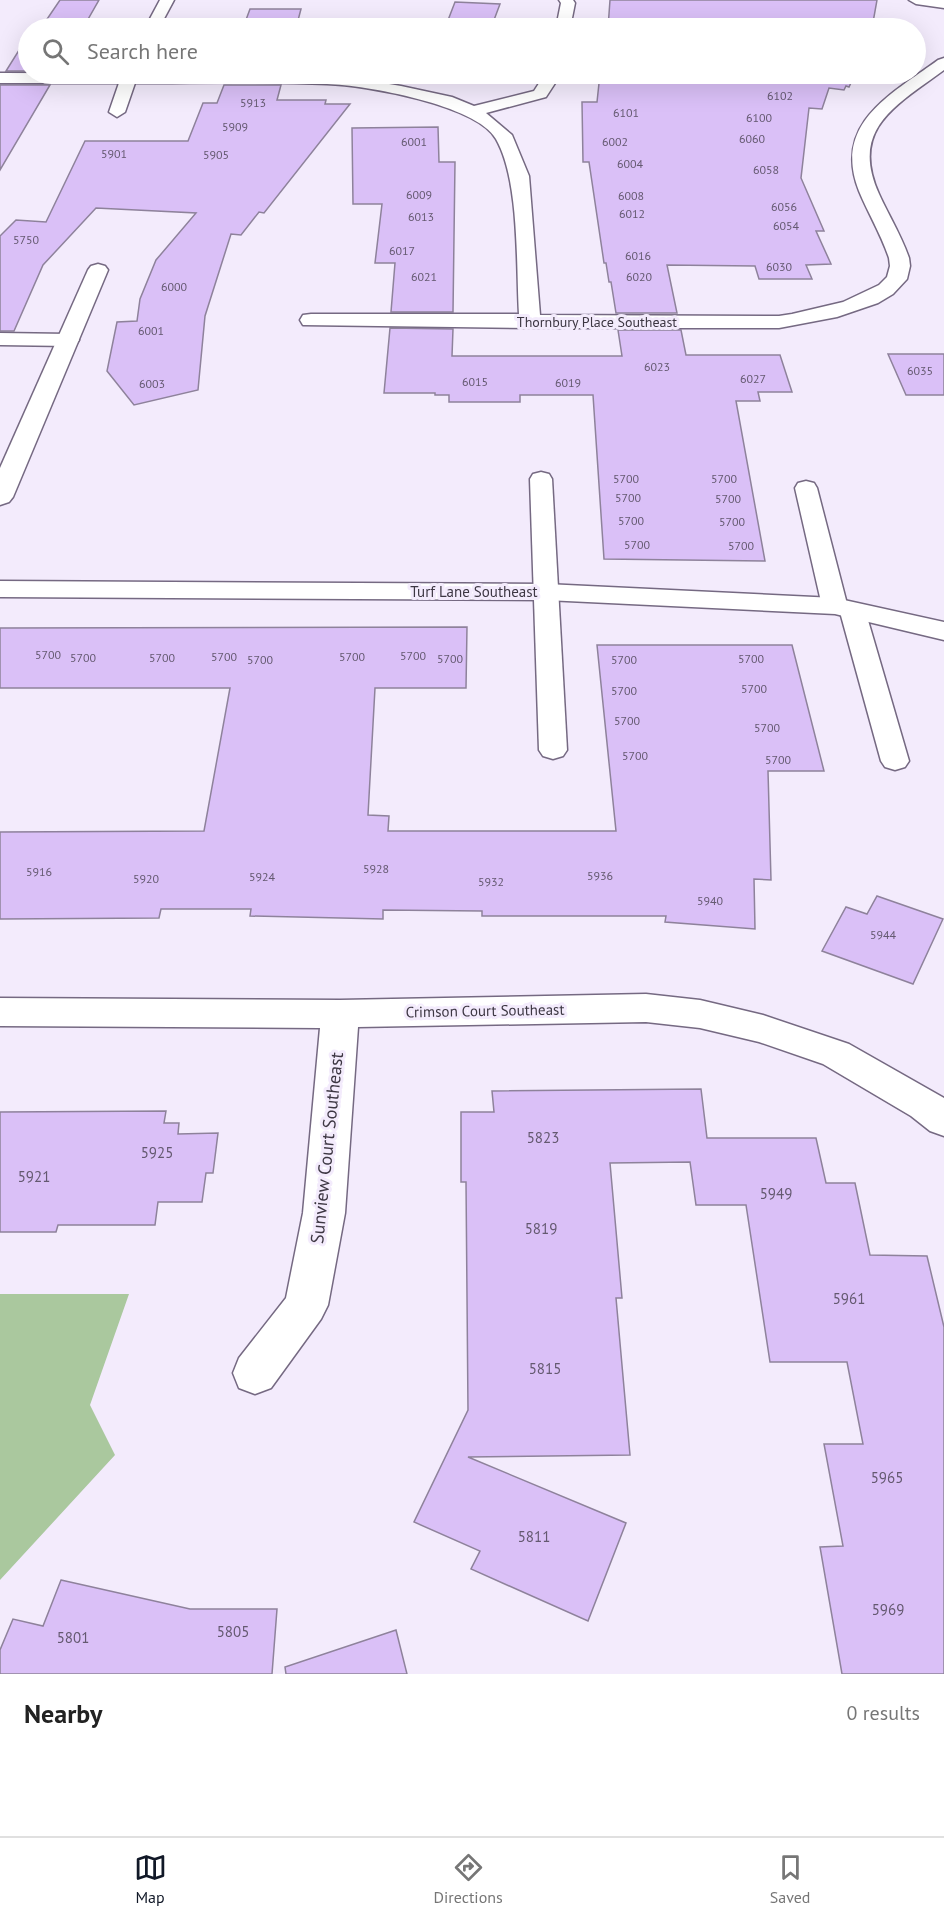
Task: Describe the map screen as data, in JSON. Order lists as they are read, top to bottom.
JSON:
{
  "streets": {
    "street": [
      "Thornbury Place Southeast",
      "Turf Lane Southeast",
      "Crimson Court Southeast",
      "Sunview Court Southeast"
    ]
  },
  "crossings": [
    ["Crimson Court Southeast", "Sunview Court Southeast"]
  ],
  "house_numbers": [
    "6102",
    "5913",
    "6101",
    "6100",
    "5909",
    "6060",
    "6001",
    "6002",
    "5901",
    "5905",
    "6004",
    "6058",
    "6009",
    "6008",
    "6056",
    "6012",
    "6013",
    "6054",
    "5750",
    "6017",
    "6016",
    "6030",
    "6021",
    "6020",
    "6000",
    "6001",
    "6023",
    "6035",
    "6027",
    "6015",
    "6019",
    "6003",
    "5700",
    "5700",
    "5700",
    "5700",
    "5700",
    "5700",
    "5700",
    "5700",
    "5700",
    "5700",
    "5700",
    "5700",
    "5700",
    "5700",
    "5700",
    "5700",
    "5700",
    "5700",
    "5700",
    "5700",
    "5700",
    "5700",
    "5700",
    "5700",
    "5928",
    "5916",
    "5936",
    "5924",
    "5920",
    "5932",
    "5940",
    "5944",
    "5823",
    "5925",
    "5921",
    "5949",
    "5819",
    "5961",
    "5815",
    "5965",
    "5811",
    "5969",
    "5805",
    "5801"
  ],
  "page": {
    "search": "Search here",
    "heading": ["Nearby", "0 results"],
    "nav": ["Map", "Directions", "Saved"]
  }
}
